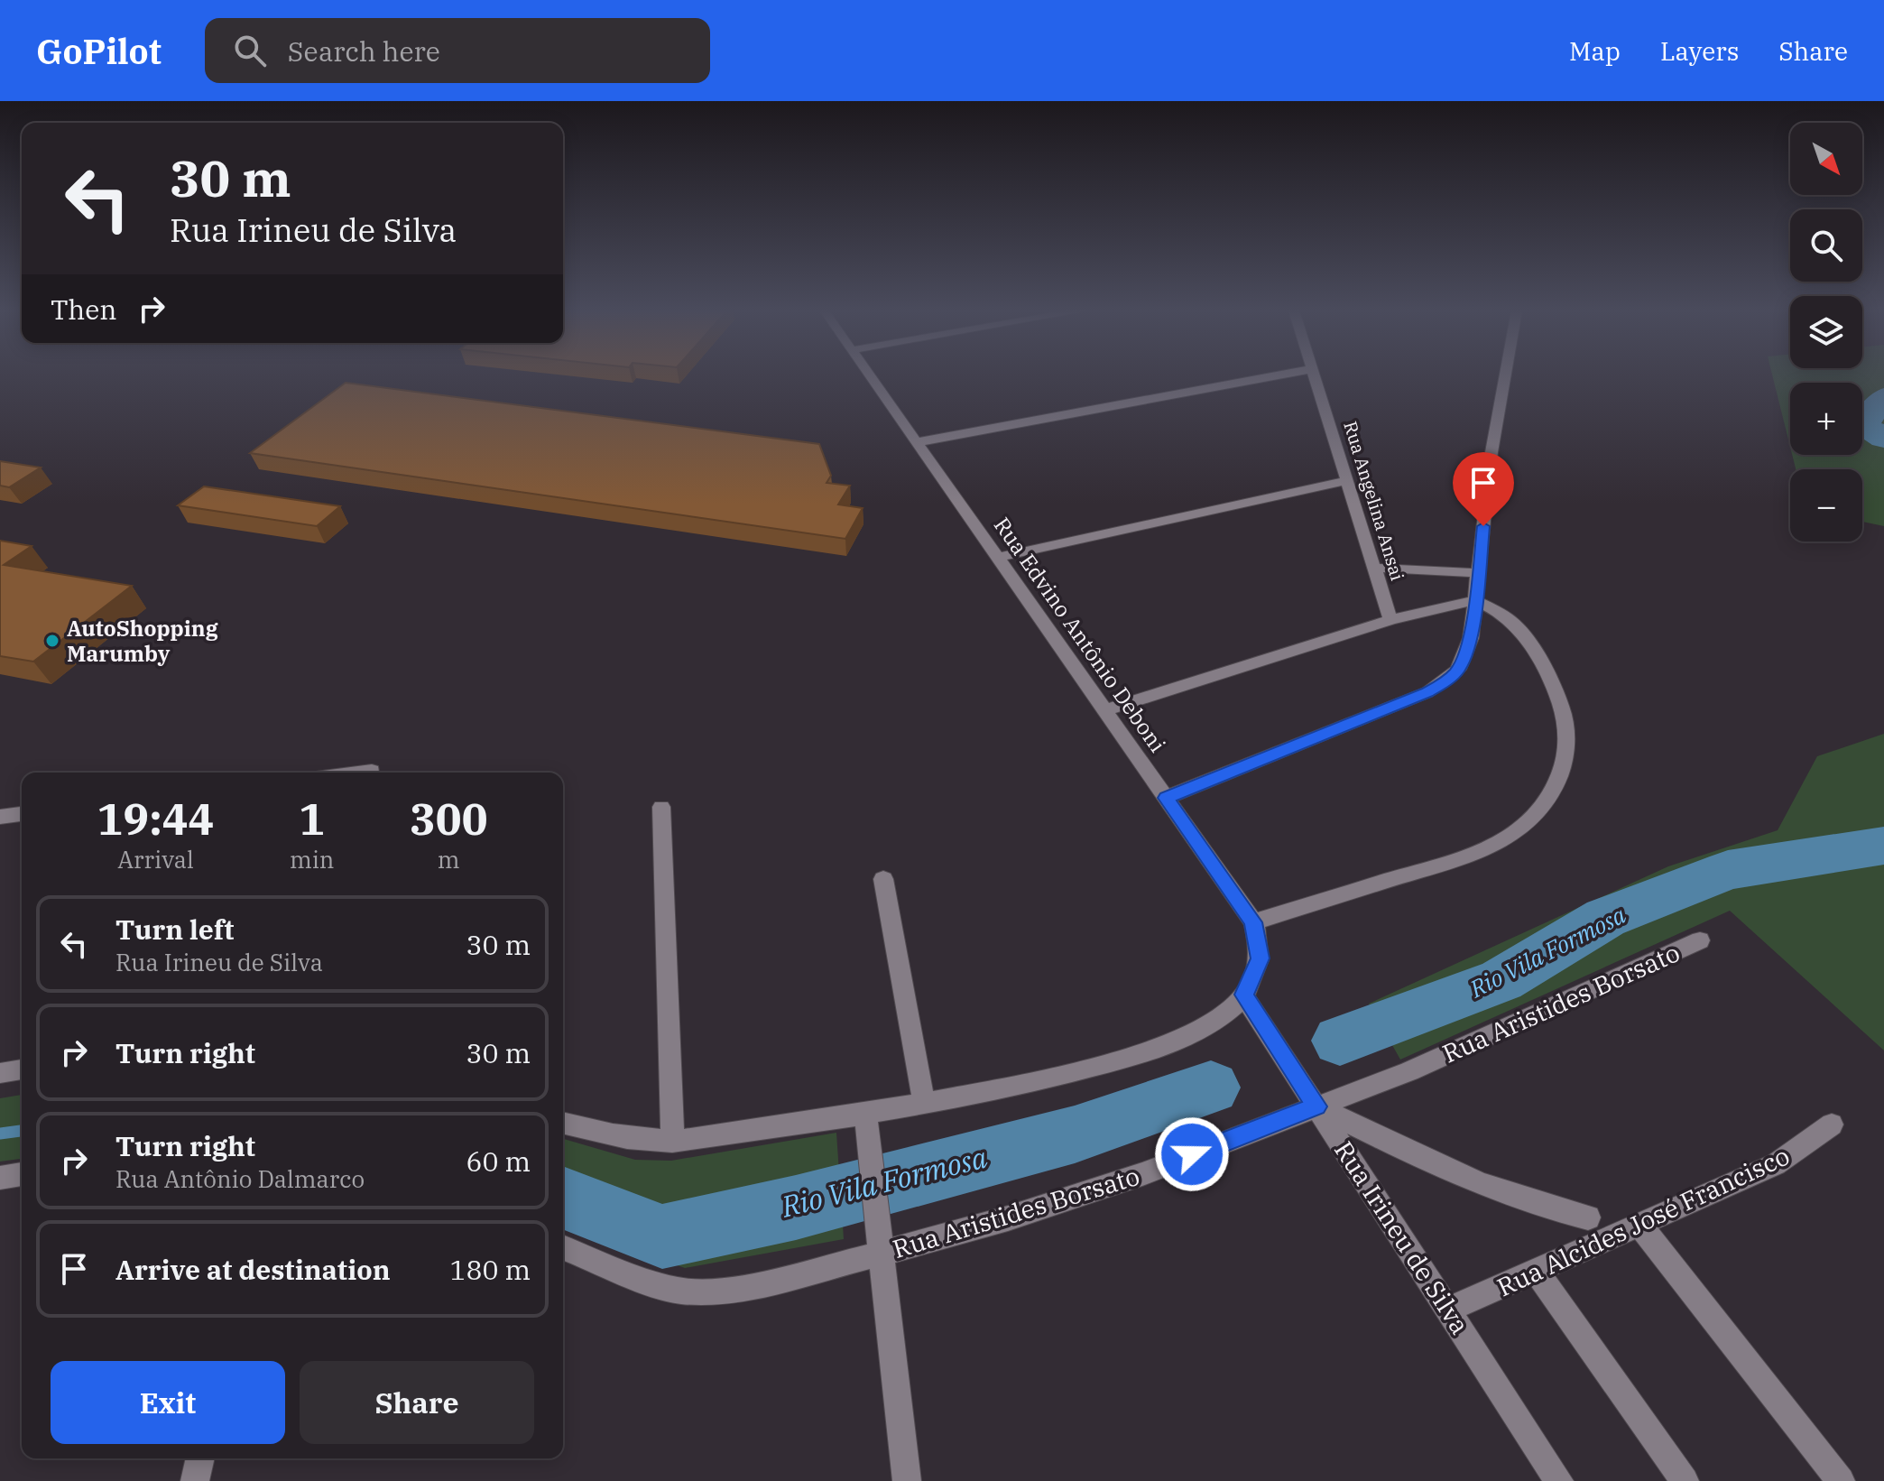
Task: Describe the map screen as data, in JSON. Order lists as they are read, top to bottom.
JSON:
{
  "streets": {
    "street": [
      "Rua Angelina Ansai",
      "Rua Edvino Antônio Deboni",
      "Rua Aristides Borsato",
      "Rua Alcides José Francisco",
      "Rua Irineu de Silva"
    ]
  },
  "crossings": [
    ["Rua Edvino Antônio Deboni", "Rua Irineu de Silva"],
    ["Rua Aristides Borsato", "Rua Irineu de Silva"],
    ["Rua Alcides José Francisco", "Rua Irineu de Silva"]
  ],
  "water": ["Rio Vila Formosa"],
  "places": ["AutoShopping Marumby"],
  "north": "bottom right",
  "page": {
    "header": "GoPilot",
    "search": "Search here",
    "nav": ["Map", "Layers", "Share"],
    "map_buttons": ["+", "−"],
    "turn": ["30 m", "Rua Irineu de Silva"],
    "then": "Then",
    "eta": [
      "19:44",
      "Arrival",
      "1",
      "min",
      "300",
      "m"
    ],
    "list": [
      {
        "name": "Turn left",
        "note": "Rua Irineu de Silva",
        "value": "30 m"
      },
      {
        "name": "Turn right",
        "value": "30 m"
      },
      {
        "name": "Turn right",
        "note": "Rua Antônio Dalmarco",
        "value": "60 m"
      },
      {
        "name": "Arrive at destination",
        "value": "180 m"
      }
    ],
    "buttons": ["Exit", "Share"]
  }
}
